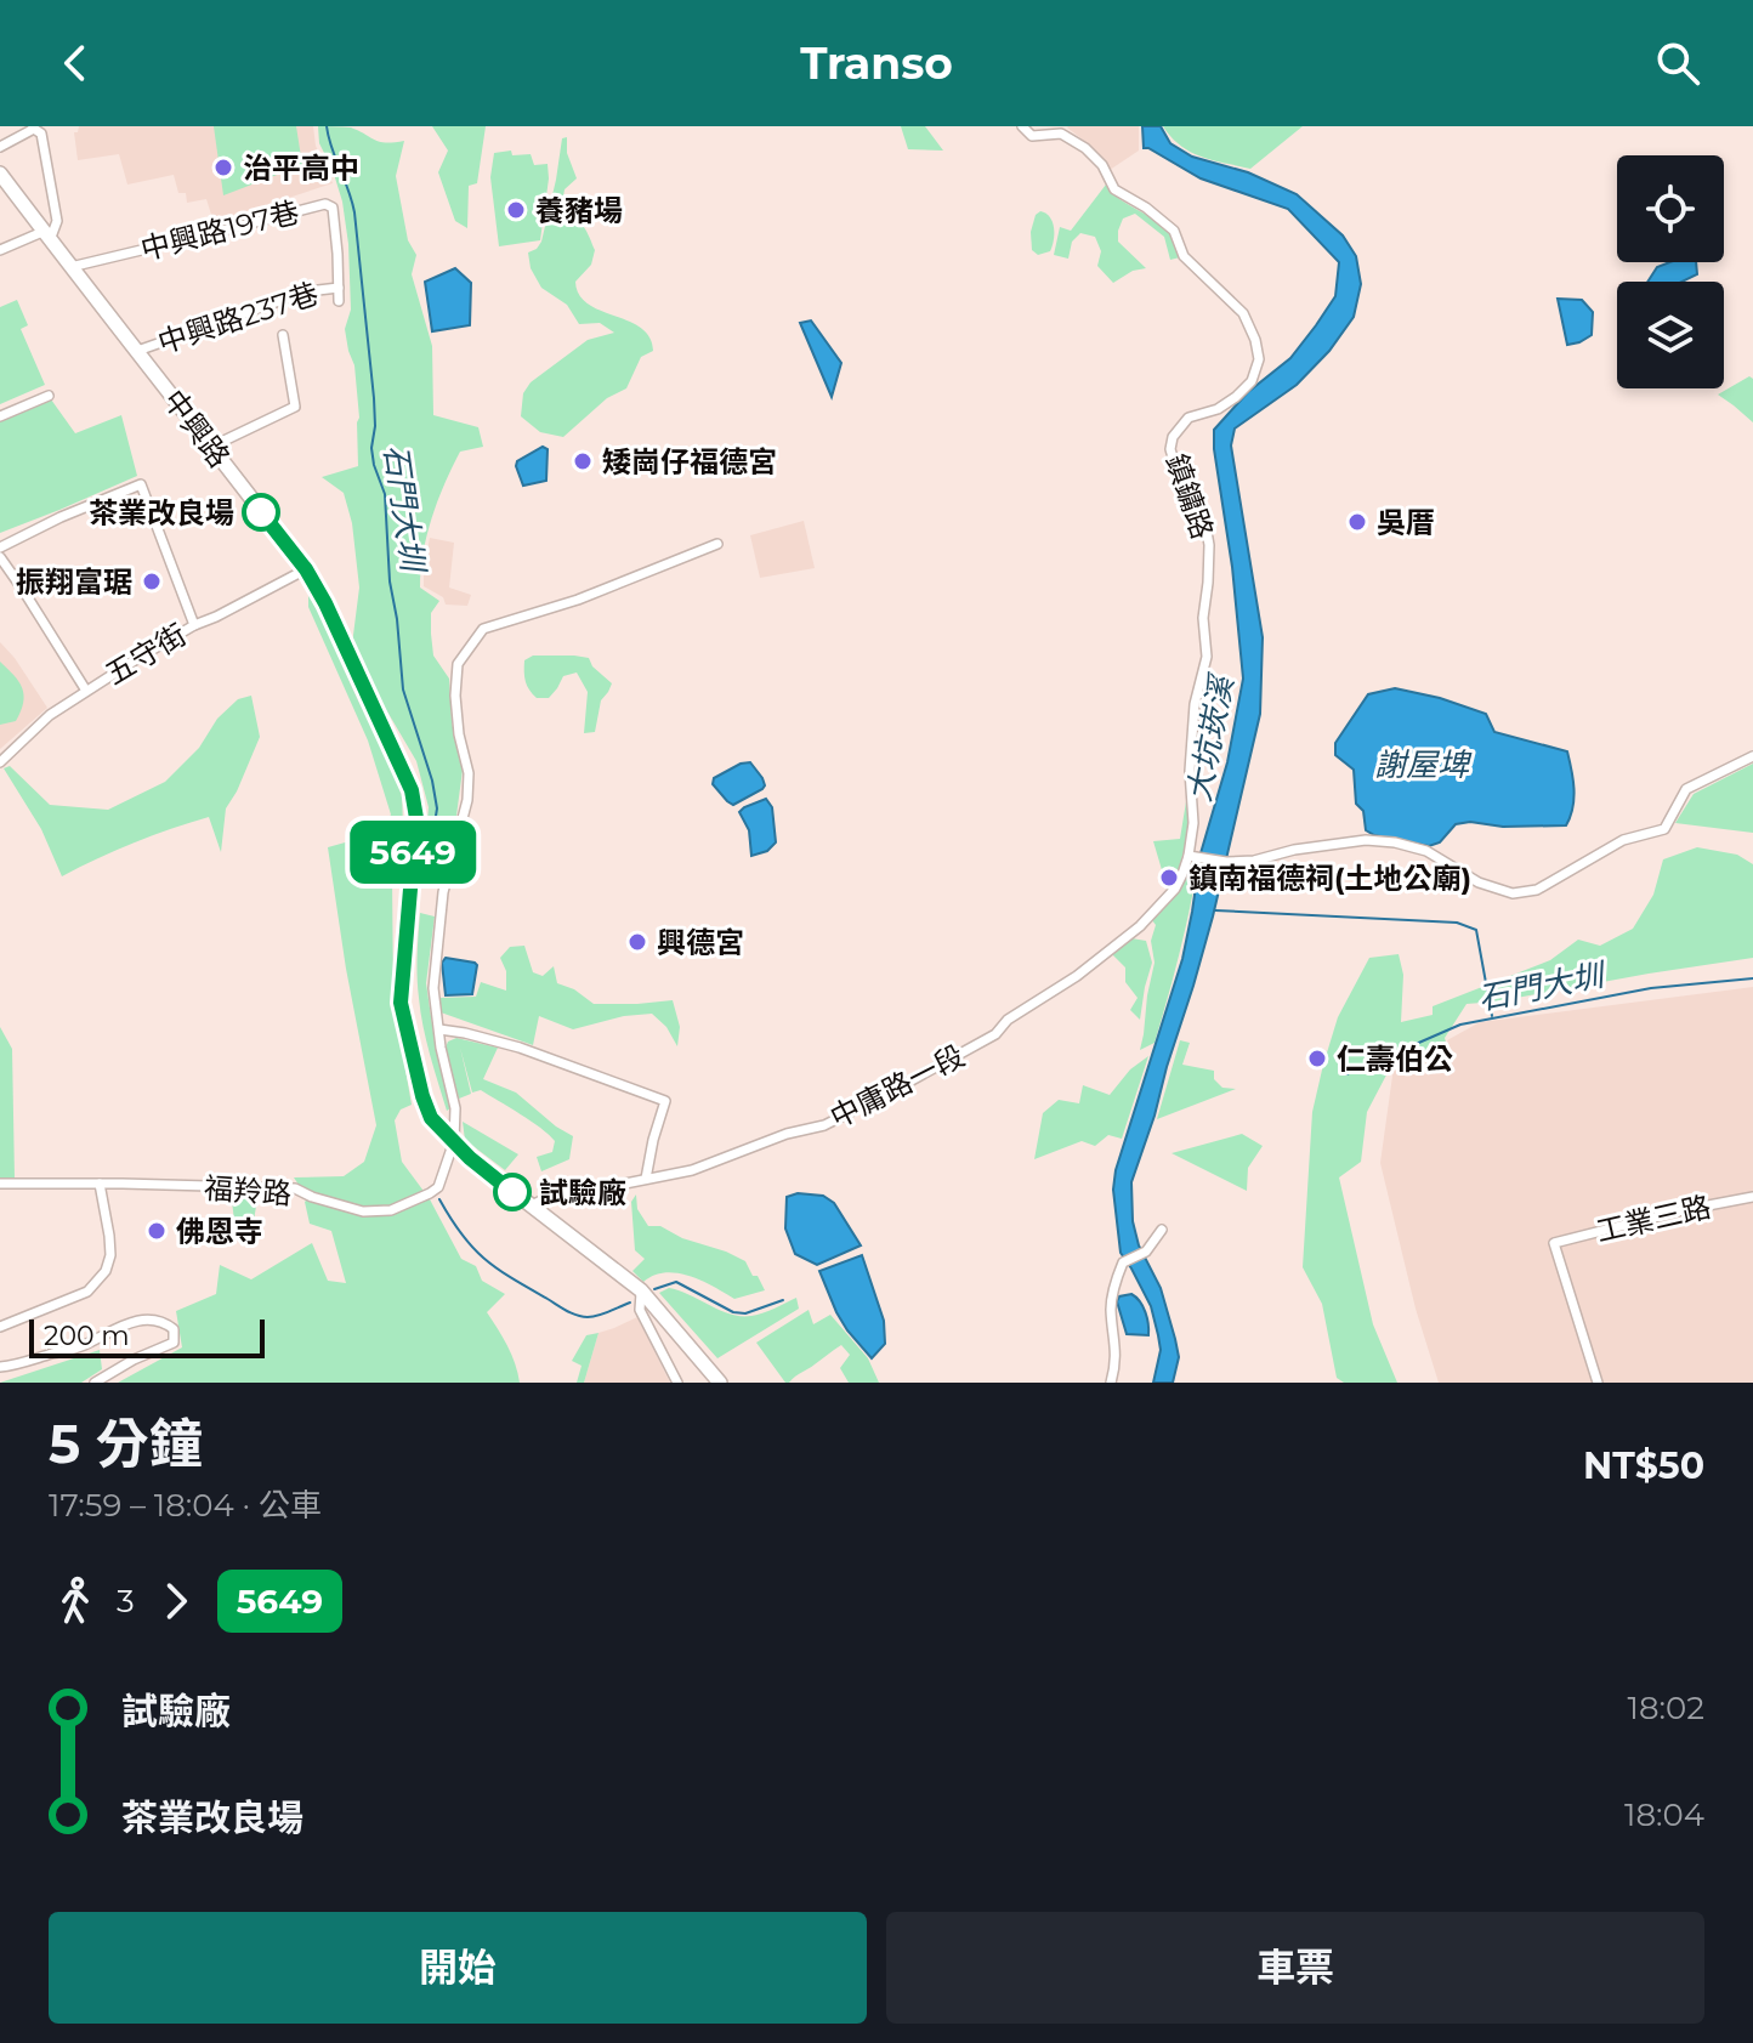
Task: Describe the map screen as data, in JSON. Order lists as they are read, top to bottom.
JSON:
{
  "streets": {
    "street": [
      "中興路197巷",
      "中興路237巷",
      "中興路",
      "鎮鏞路",
      "五守街",
      "中庸路一段",
      "福羚路",
      "工業三路"
    ]
  },
  "crossings": [
    ["中興路197巷", "中興路237巷"],
    ["中興路197巷", "中興路"],
    ["中興路237巷", "中興路"],
    ["中興路", "五守街"],
    ["中興路", "中庸路一段"],
    ["中興路", "福羚路"],
    ["鎮鏞路", "中庸路一段"]
  ],
  "water": ["石門大圳", "大坑崁溪", "謝屋埤"],
  "places": [
    "治平高中",
    "養豬場",
    "矮崗仔福德宮",
    "茶業改良場",
    "吳厝",
    "振翔富琚",
    "鎮南福德祠(土地公廟)",
    "興德宮",
    "仁壽伯公",
    "試驗廠",
    "佛恩寺"
  ],
  "lines": ["bus line 5649"],
  "scale_bar": "200 m",
  "page": {
    "header": "Transo",
    "on_map": "5649",
    "scale": "200 m",
    "heading": ["5 分鐘", "17:59 – 18:04 · 公車", "NT$50"],
    "legs": ["3", "5649"],
    "list": [
      {
        "name": "試驗廠",
        "value": "18:02"
      },
      {
        "name": "茶業改良場",
        "value": "18:04"
      }
    ],
    "buttons": ["開始", "車票"]
  }
}
